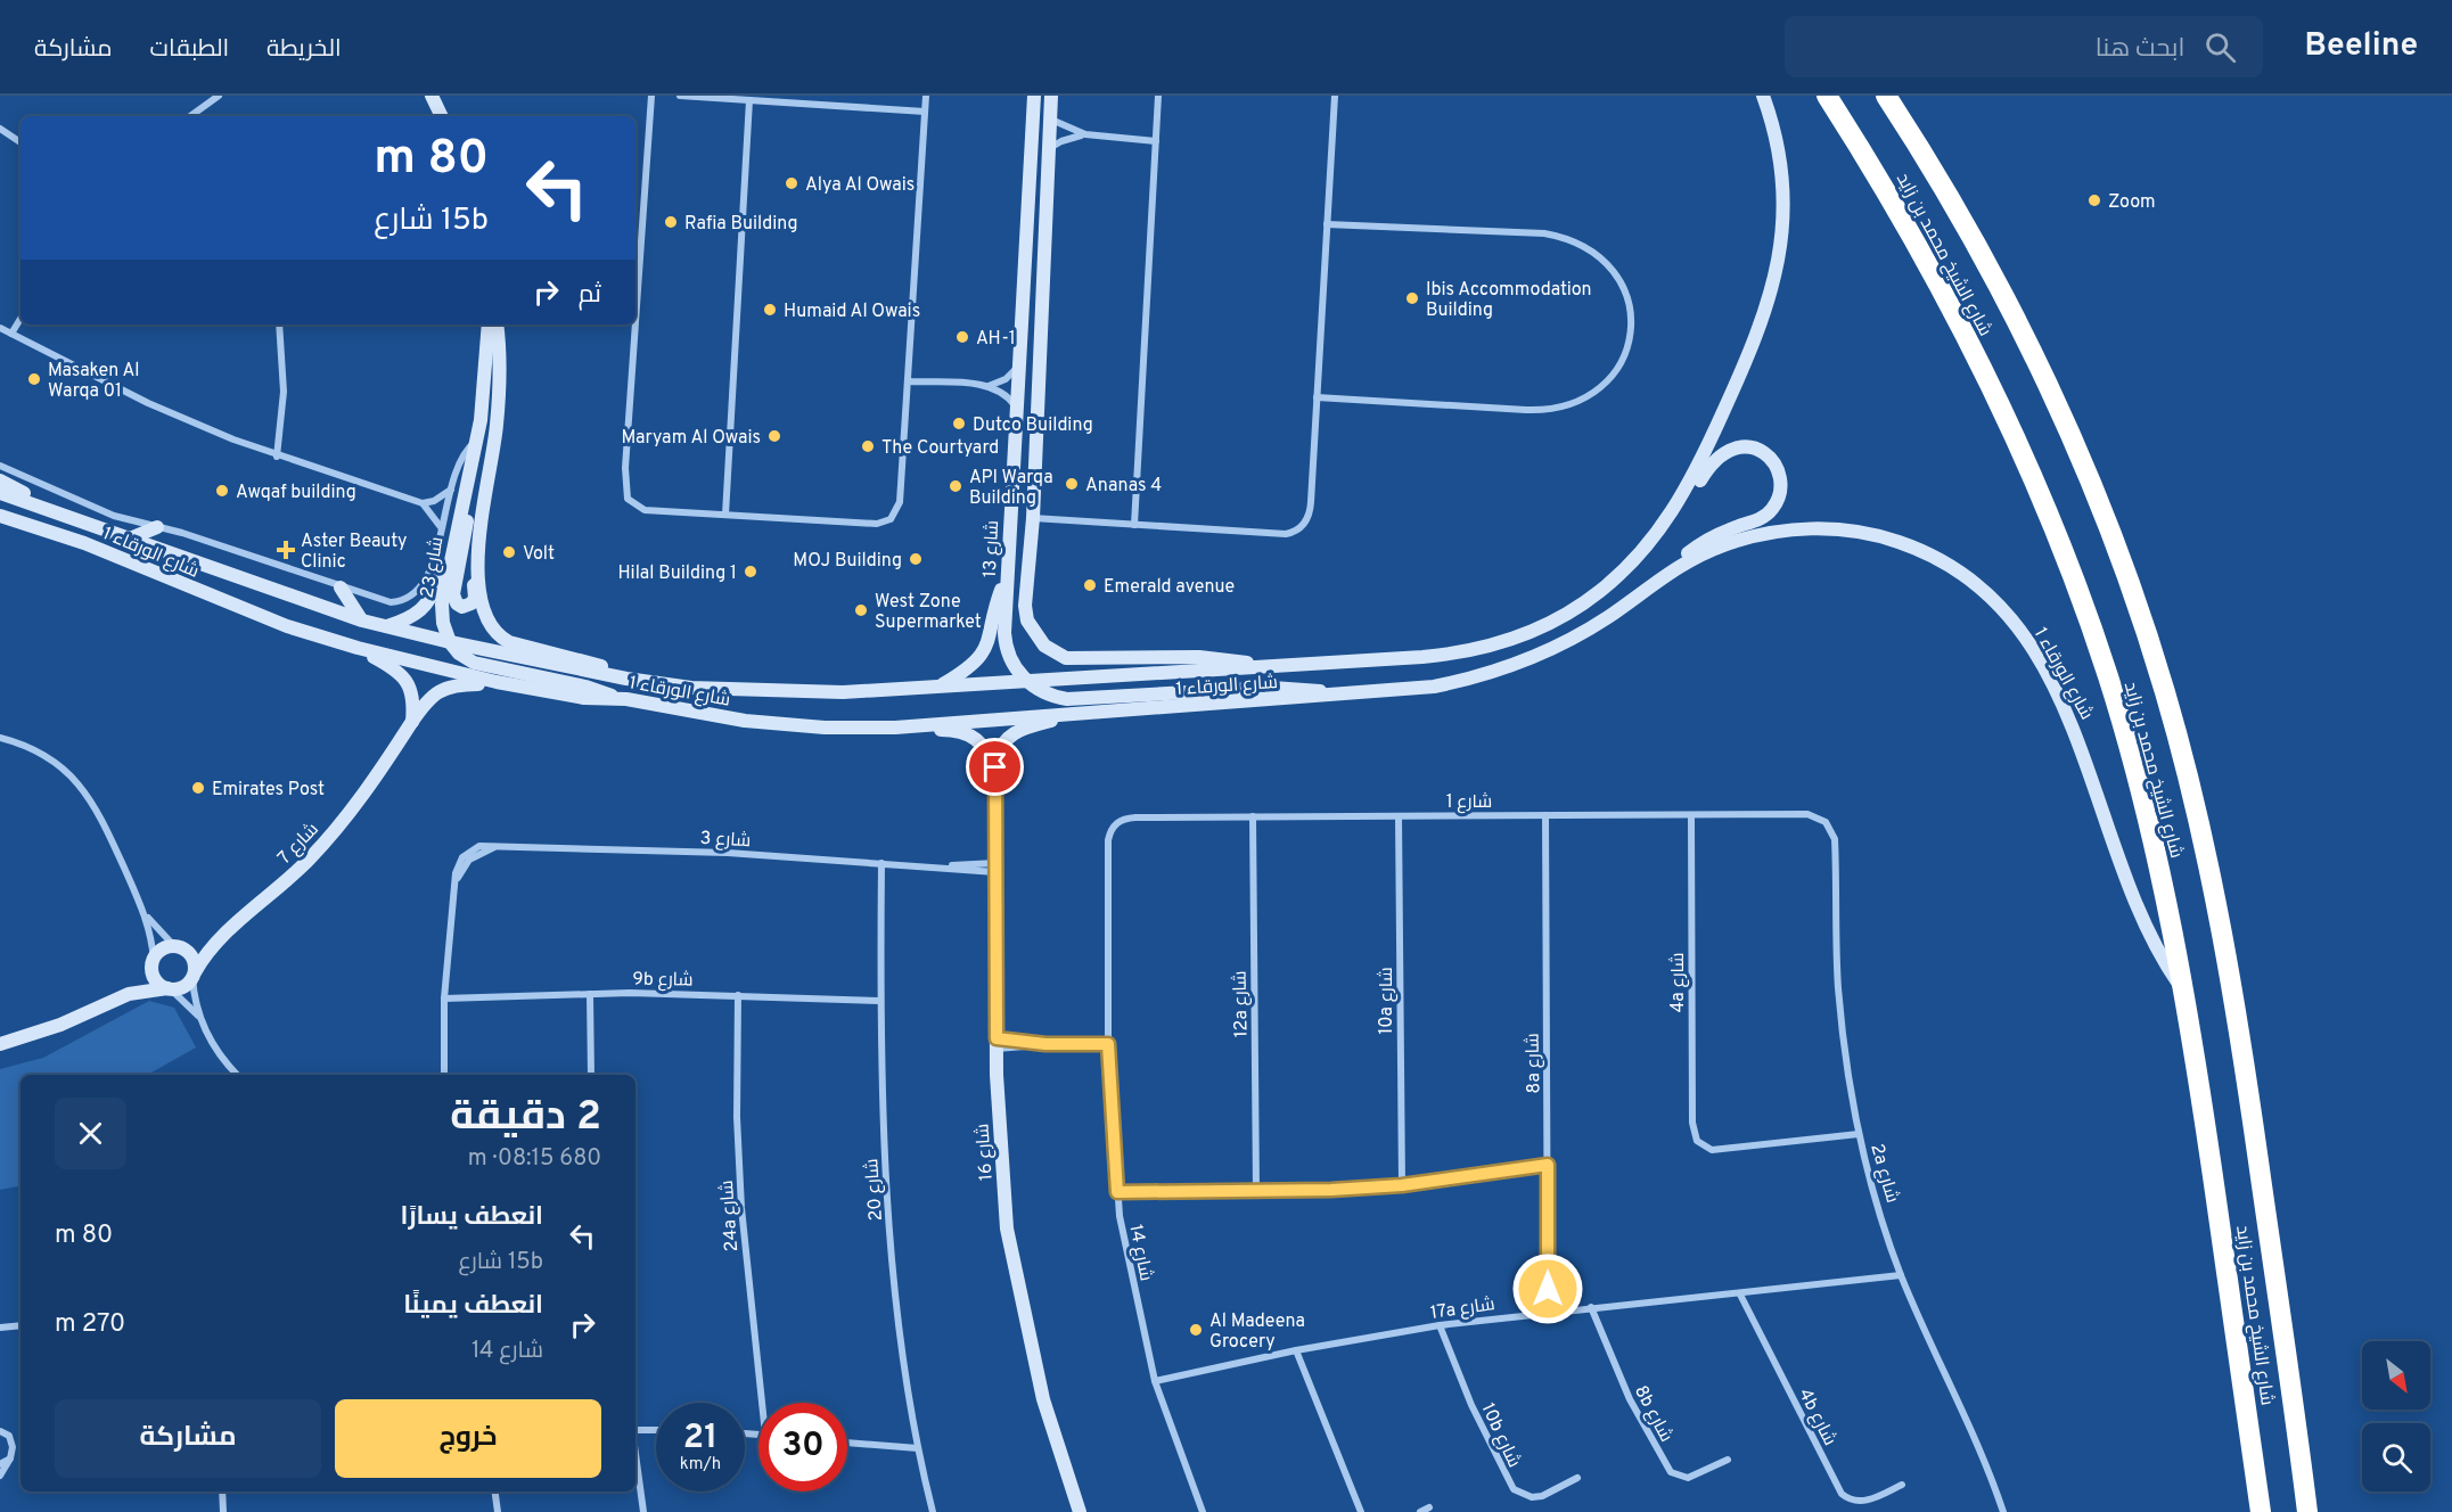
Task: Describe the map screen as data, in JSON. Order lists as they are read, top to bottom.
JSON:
{
  "streets": {
    "highway": ["شارع الشيخ محمد بن زايد"],
    "street": [
      "شارع 13",
      "شارع الورقاء 1",
      "شارع 23",
      "شارع 1",
      "شارع 3",
      "شارع 7",
      "9b شارع",
      "4a شارع",
      "10a شارع",
      "12a شارع",
      "8a شارع",
      "شارع 16",
      "2a شارع",
      "شارع 20",
      "24a شارع",
      "شارع 14",
      "17a شارع",
      "8b شارع",
      "4b شارع",
      "10b شارع"
    ]
  },
  "crossings": [
    ["شارع الشيخ محمد بن زايد", "شارع الورقاء 1"],
    ["شارع 13", "شارع الورقاء 1"],
    ["شارع الورقاء 1", "شارع 23"],
    ["شارع الورقاء 1", "شارع 7"],
    ["شارع الورقاء 1", "شارع 16"],
    ["شارع 1", "4a شارع"],
    ["شارع 1", "10a شارع"],
    ["شارع 1", "12a شارع"],
    ["شارع 1", "8a شارع"],
    ["شارع 1", "2a شارع"],
    ["شارع 1", "شارع 14"],
    ["شارع 3", "9b شارع"],
    ["شارع 3", "شارع 16"],
    ["شارع 3", "شارع 20"],
    ["9b شارع", "شارع 20"],
    ["9b شارع", "24a شارع"],
    ["4a شارع", "2a شارع"],
    ["8a شارع", "17a شارع"],
    ["2a شارع", "17a شارع"],
    ["شارع 14", "17a شارع"],
    ["17a شارع", "8b شارع"],
    ["17a شارع", "4b شارع"],
    ["17a شارع", "10b شارع"]
  ],
  "places": {
    "other": [
      "Alya Al Owais",
      "Zoom",
      "Rafia Building",
      "Ibis Accommodation Building",
      "Humaid Al Owais",
      "AH-1",
      "Masaken Al Warqa 01",
      "Dutco Building",
      "Maryam Al Owais",
      "The Courtyard",
      "Ananas 4",
      "API Warqa Building",
      "Awqaf building",
      "Volt",
      "MOJ Building",
      "Hilal Building 1",
      "Emerald avenue",
      "West Zone Supermarket",
      "Emirates Post",
      "Al Madeena Grocery"
    ],
    "health": ["Aster Beauty Clinic"]
  },
  "north": "bottom right",
  "page": {
    "header": "Beeline",
    "search": "ابحث هنا",
    "nav": ["الخريطة", "الطبقات", "مشاركة"],
    "turn": ["80 m", "15b شارع"],
    "then": "ثم",
    "heading": ["2 دقيقة", "680 m · 08:15"],
    "list": [
      {
        "name": "انعطف يسارًا",
        "note": "15b شارع",
        "value": "80 m"
      },
      {
        "name": "انعطف يمينًا",
        "note": "شارع 14",
        "value": "270 m"
      }
    ],
    "buttons": ["خروج", "مشاركة"],
    "speed": "21 km/h",
    "limit": "30"
  }
}
